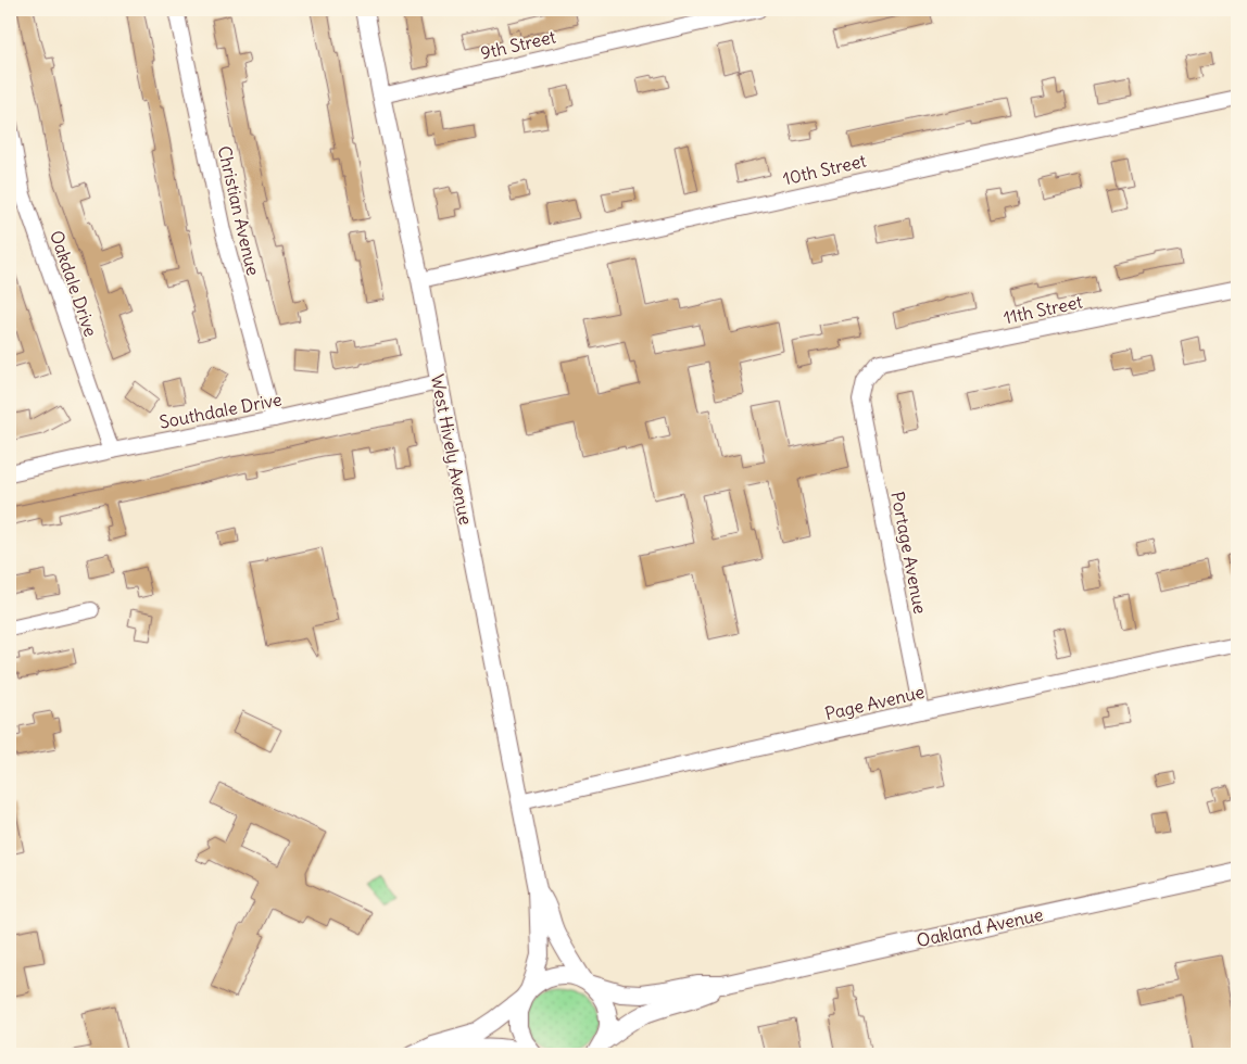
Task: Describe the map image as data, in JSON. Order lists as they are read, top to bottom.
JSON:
{
  "streets": {
    "street": [
      "9th Street",
      "10th Street",
      "Christian Avenue",
      "Oakdale Drive",
      "11th Street",
      "Southdale Drive",
      "West Hively Avenue",
      "Portage Avenue",
      "Page Avenue",
      "Oakland Avenue"
    ]
  },
  "crossings": [
    ["9th Street", "West Hively Avenue"],
    ["10th Street", "West Hively Avenue"],
    ["Christian Avenue", "Southdale Drive"],
    ["Oakdale Drive", "Southdale Drive"],
    ["11th Street", "Portage Avenue"],
    ["Southdale Drive", "West Hively Avenue"],
    ["West Hively Avenue", "Page Avenue"],
    ["Portage Avenue", "Page Avenue"]
  ]
}
